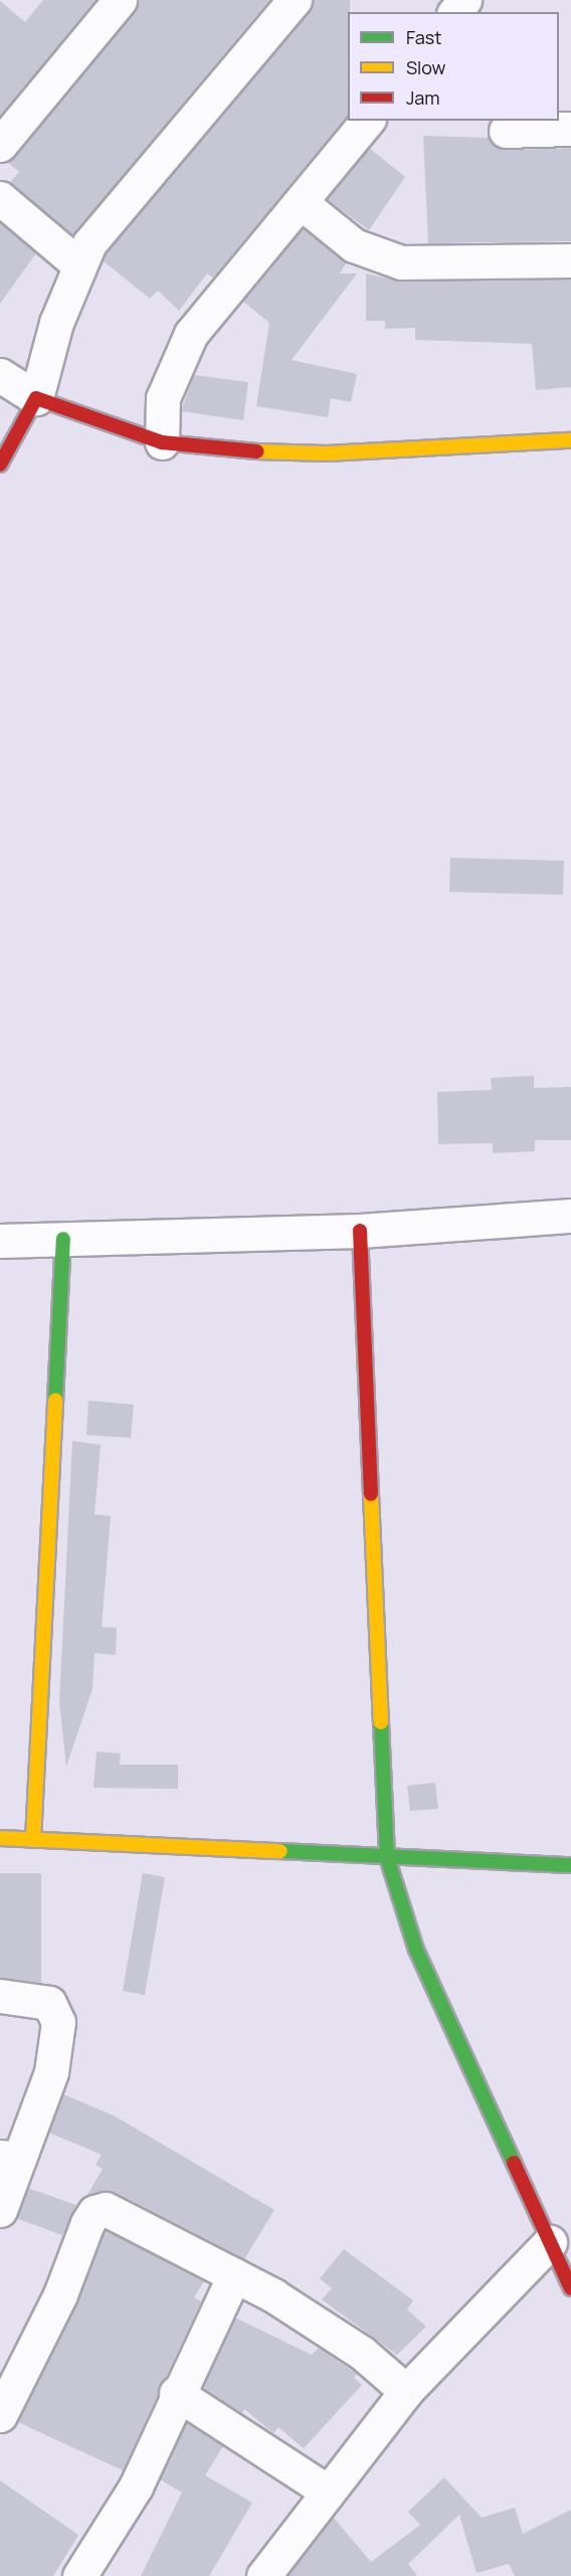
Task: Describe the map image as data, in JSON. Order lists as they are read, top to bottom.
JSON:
{
  "legend": ["Fast", "Slow", "Jam"]
}
